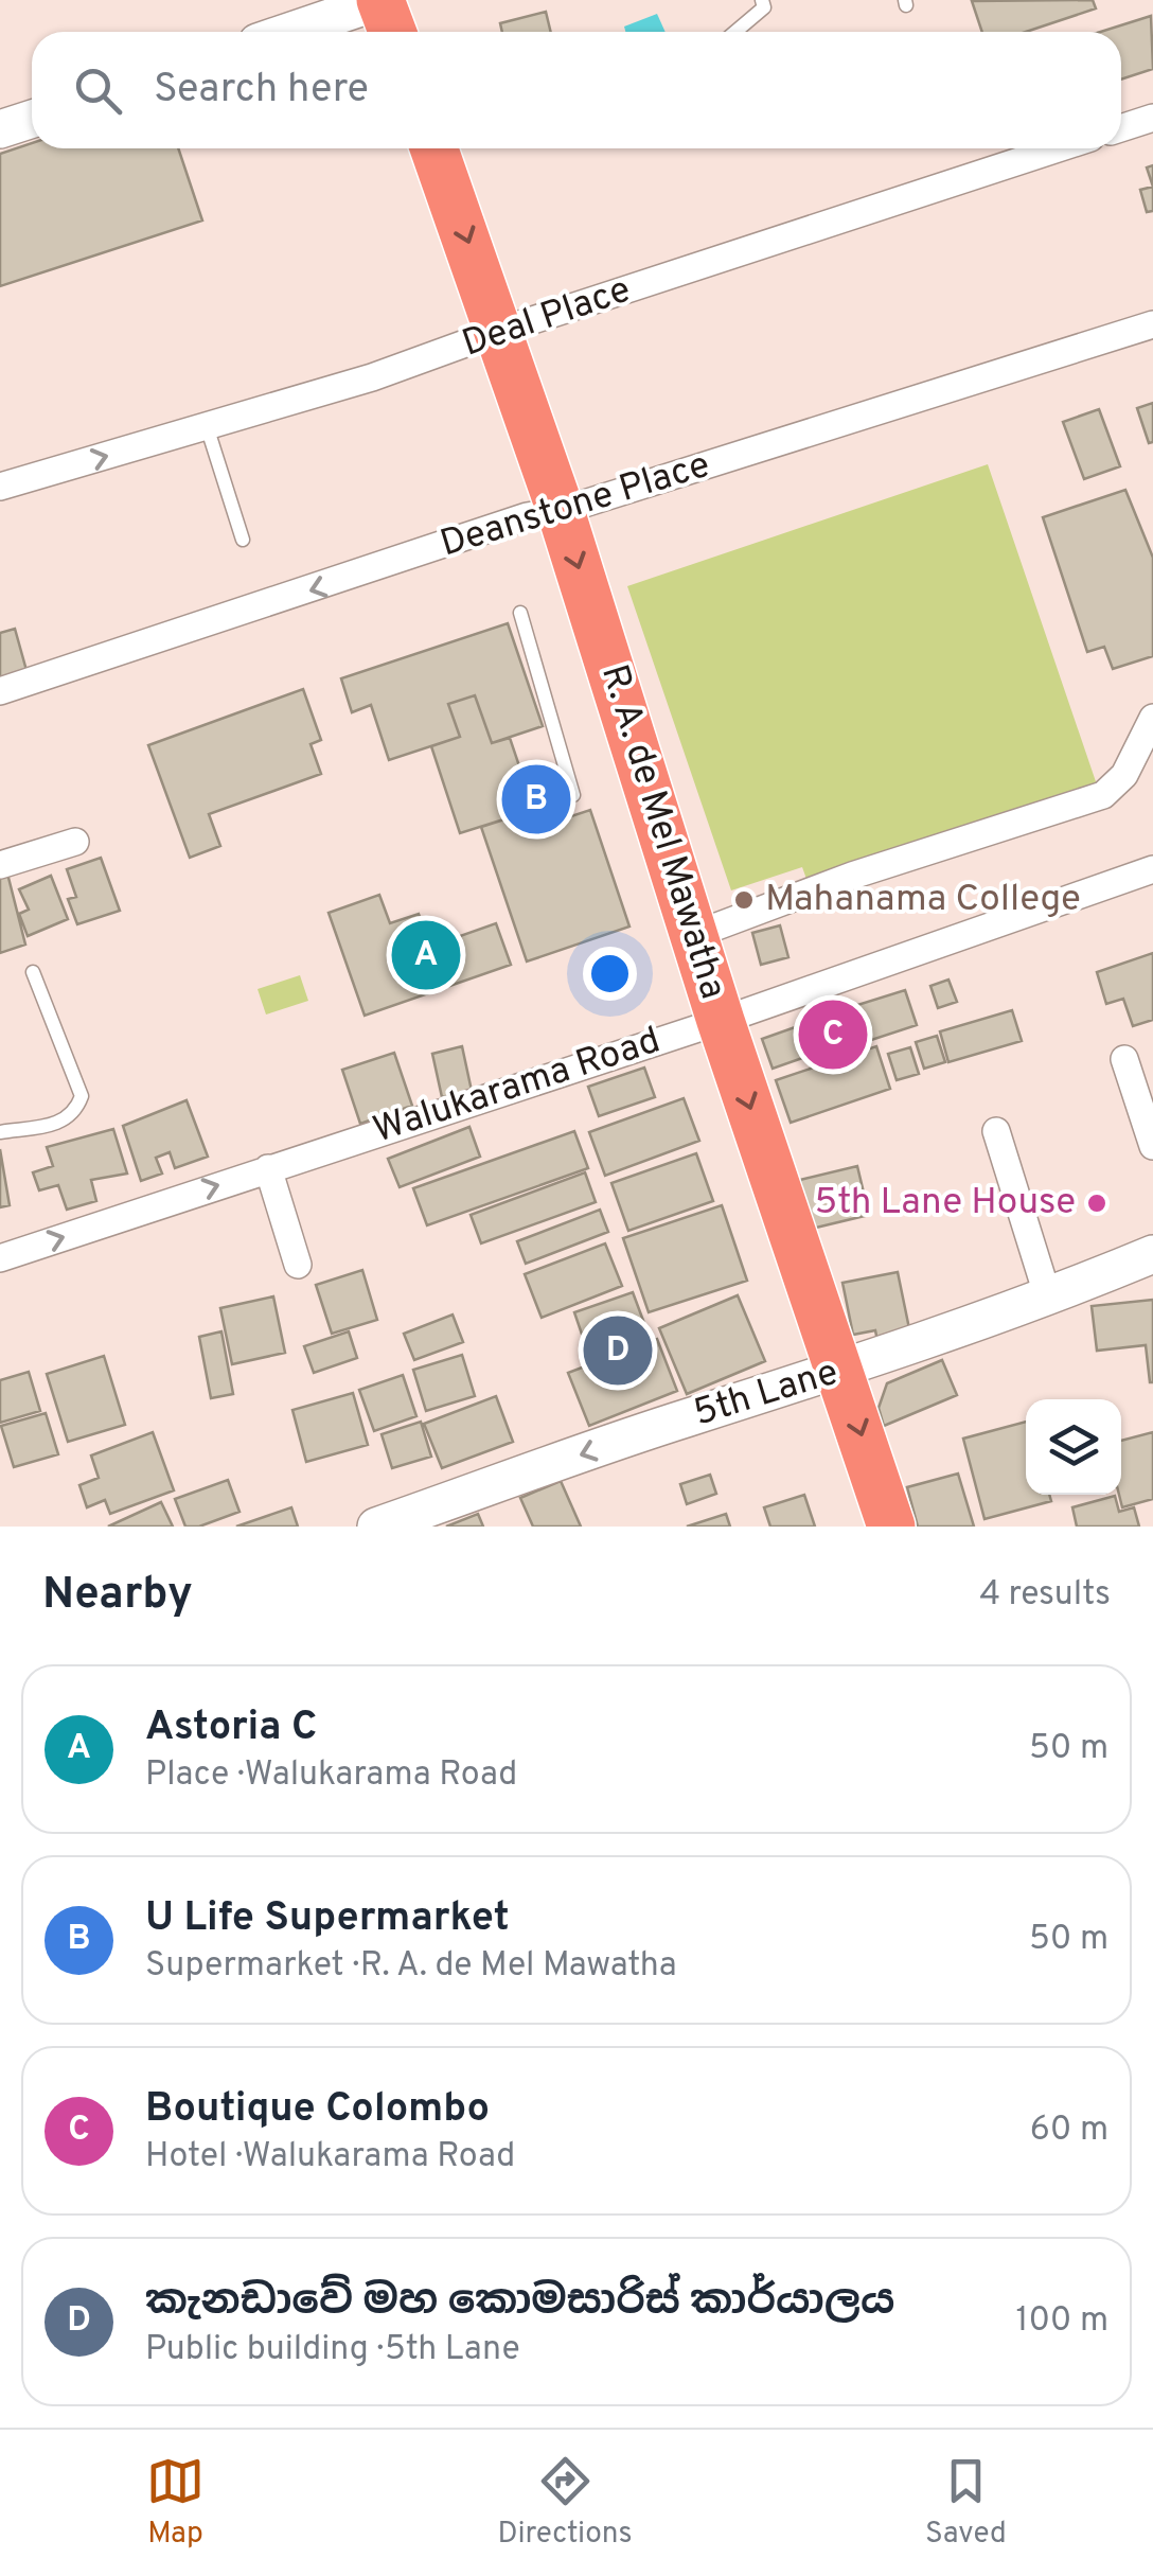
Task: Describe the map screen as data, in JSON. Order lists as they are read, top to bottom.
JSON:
{
  "streets": {
    "highway": ["R. A. de Mel Mawatha"],
    "main road": ["5th Lane"],
    "street": ["Deal Place", "Deanstone Place", "Walukarama Road"]
  },
  "crossings": [
    ["Deal Place", "R. A. de Mel Mawatha"],
    ["Deanstone Place", "R. A. de Mel Mawatha"],
    ["R. A. de Mel Mawatha", "Walukarama Road"],
    ["R. A. de Mel Mawatha", "5th Lane"]
  ],
  "one_way": ["Deanstone Place", "R. A. de Mel Mawatha", "5th Lane"],
  "places": ["Mahanama College", "5th Lane House"],
  "page": {
    "search": "Search here",
    "pins": [
      "B",
      "A",
      "C",
      "D"
    ],
    "heading": ["Nearby", "4 results"],
    "list": [
      {
        "mark": "A",
        "name": "Astoria C",
        "note": "Place · Walukarama Road",
        "value": "50 m"
      },
      {
        "mark": "B",
        "name": "U Life Supermarket",
        "note": "Supermarket · R. A. de Mel Mawatha",
        "value": "50 m"
      },
      {
        "mark": "C",
        "name": "Boutique Colombo",
        "note": "Hotel · Walukarama Road",
        "value": "60 m"
      },
      {
        "mark": "D",
        "name": "කැනඩාවේ මහ කොමසාරිස් කාර්යාලය",
        "note": "Public building · 5th Lane",
        "value": "100 m"
      }
    ],
    "nav": ["Map", "Directions", "Saved"]
  }
}
